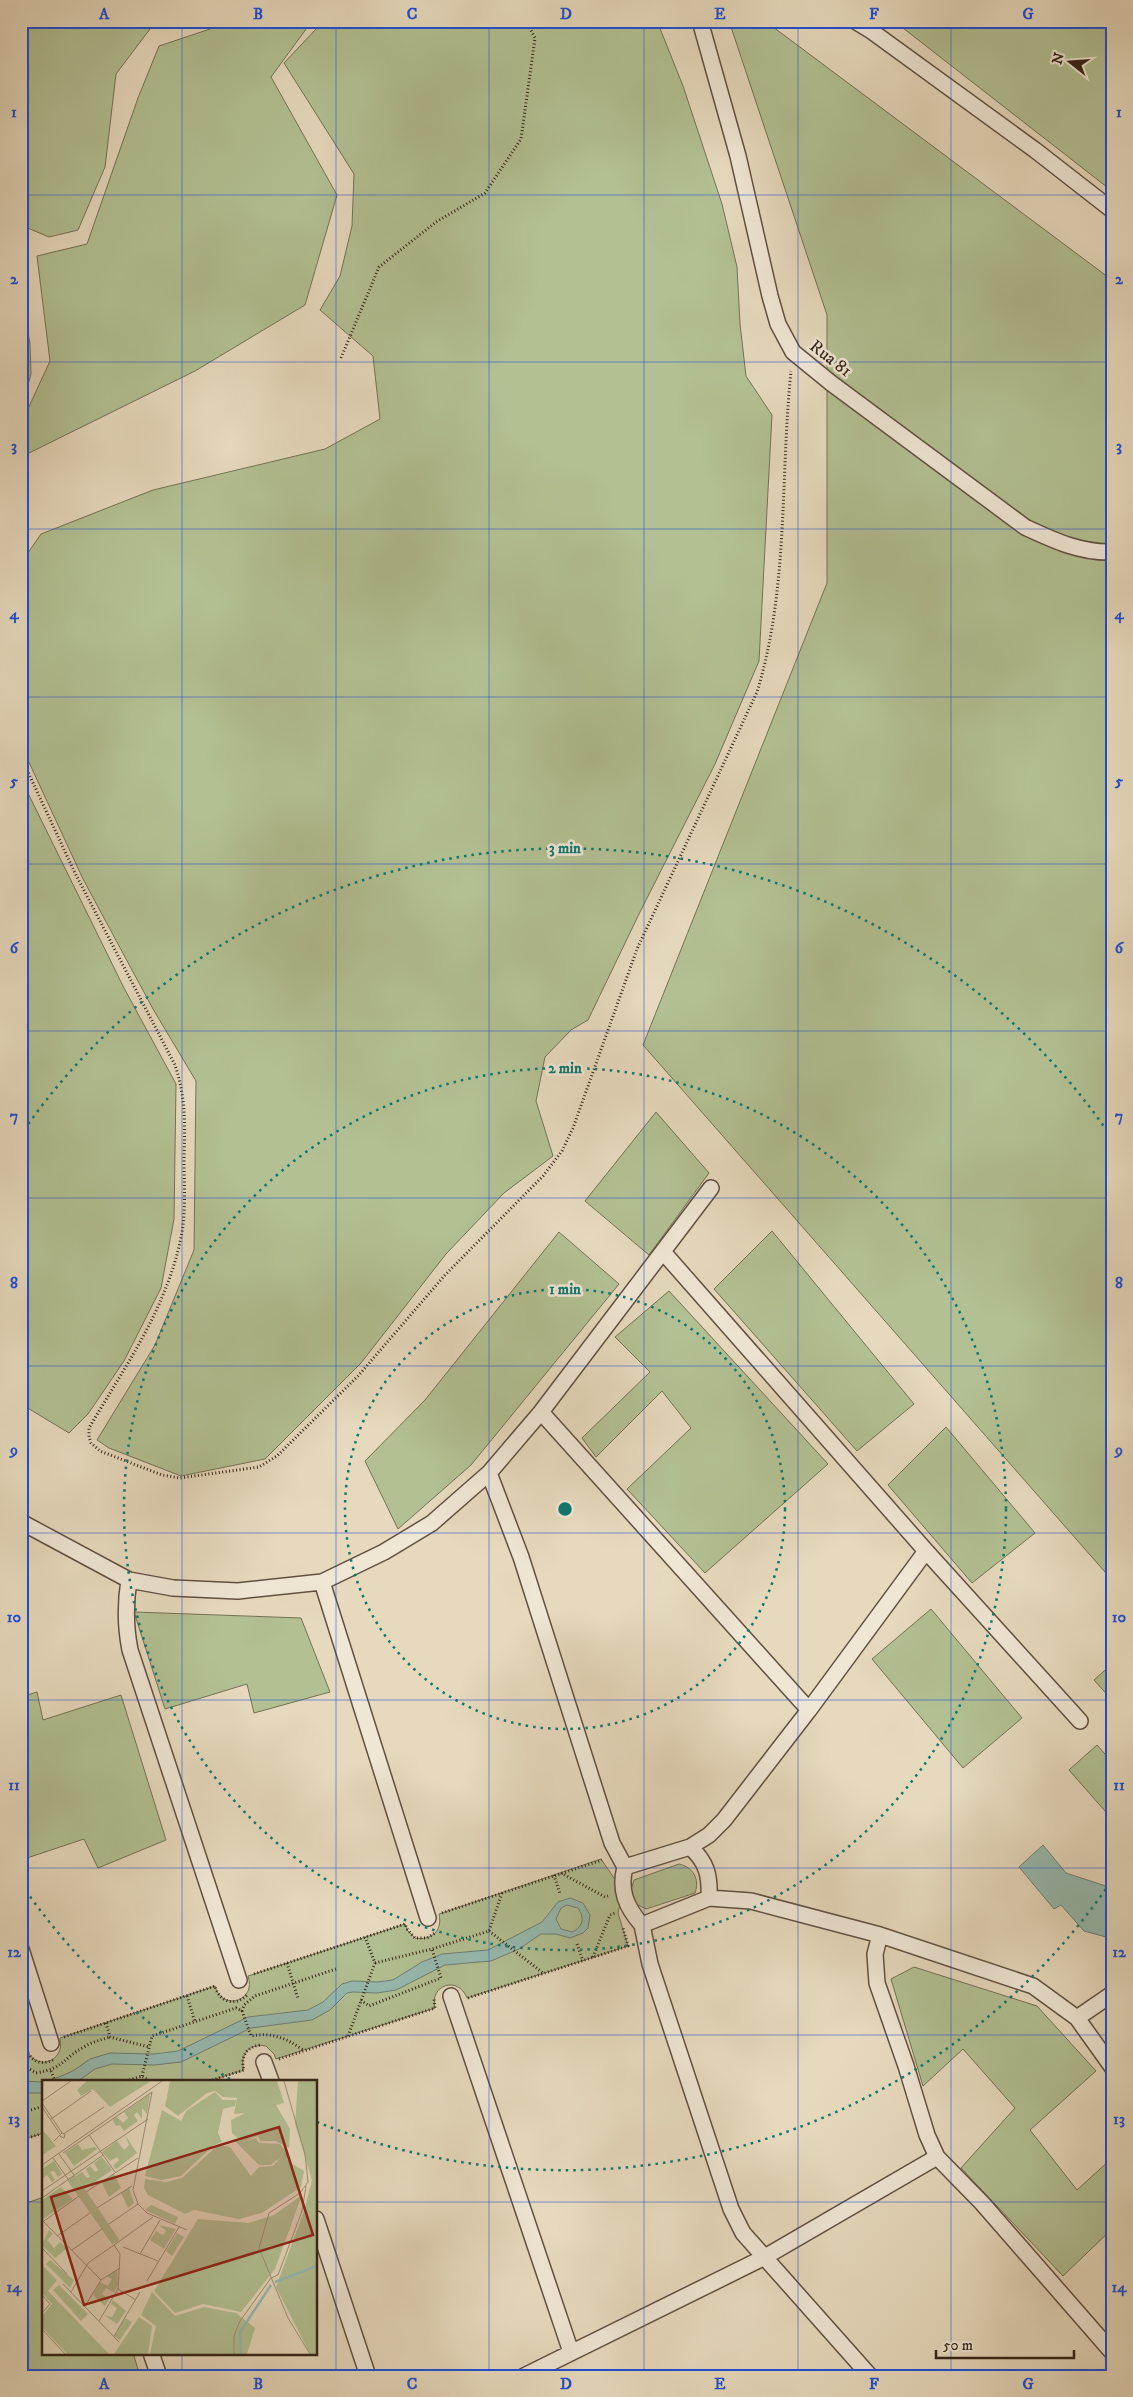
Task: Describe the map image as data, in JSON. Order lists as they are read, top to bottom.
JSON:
{
  "streets": {
    "street": ["Rua 81"]
  },
  "scale_bar": "50 m",
  "north": "left",
  "grid": {
    "columns": [
      "A",
      "B",
      "C",
      "D",
      "E",
      "F",
      "G"
    ],
    "rows": [
      "1",
      "2",
      "3",
      "4",
      "5",
      "6",
      "7",
      "8",
      "9",
      "10",
      "11",
      "12",
      "13",
      "14"
    ]
  },
  "rings": ["3 min", "2 min", "1 min"]
}
